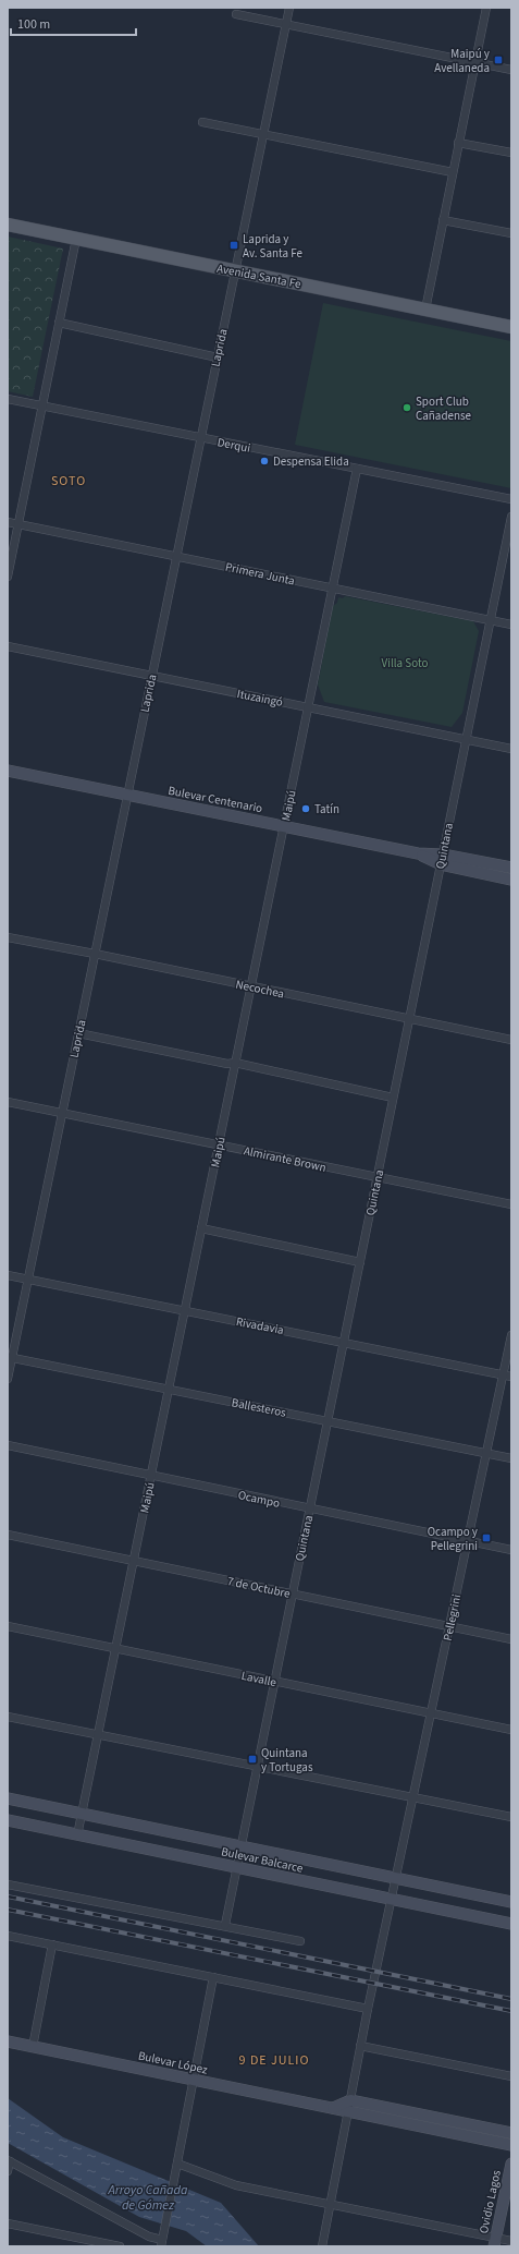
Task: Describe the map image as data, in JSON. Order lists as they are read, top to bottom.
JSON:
{
  "streets": {
    "main road": [
      "Avenida Santa Fe",
      "Bulevar Centenario",
      "Bulevar Balcarce",
      "Bulevar López",
      "Ovidio Lagos"
    ],
    "street": [
      "Laprida",
      "Derqui",
      "Primera Junta",
      "Ituzaingó",
      "Maipú",
      "Quintana",
      "Necochea",
      "Almirante Brown",
      "Rivadavia",
      "Ballesteros",
      "Ocampo",
      "7 de Octubre",
      "Pellegrini",
      "Lavalle"
    ]
  },
  "crossings": [
    ["Avenida Santa Fe", "Laprida"],
    ["Laprida", "Derqui"],
    ["Laprida", "Primera Junta"],
    ["Laprida", "Ituzaingó"],
    ["Laprida", "Bulevar Centenario"],
    ["Laprida", "Necochea"],
    ["Laprida", "Almirante Brown"],
    ["Laprida", "Rivadavia"],
    ["Laprida", "Ballesteros"],
    ["Derqui", "Maipú"],
    ["Primera Junta", "Maipú"],
    ["Primera Junta", "Quintana"],
    ["Ituzaingó", "Maipú"],
    ["Ituzaingó", "Quintana"],
    ["Bulevar Centenario", "Maipú"],
    ["Bulevar Centenario", "Quintana"],
    ["Maipú", "Necochea"],
    ["Maipú", "Almirante Brown"],
    ["Maipú", "Rivadavia"],
    ["Maipú", "Ballesteros"],
    ["Maipú", "Ocampo"],
    ["Maipú", "7 de Octubre"],
    ["Maipú", "Lavalle"],
    ["Maipú", "Bulevar Balcarce"],
    ["Quintana", "Necochea"],
    ["Quintana", "Almirante Brown"],
    ["Quintana", "Rivadavia"],
    ["Quintana", "Ballesteros"],
    ["Quintana", "Ocampo"],
    ["Quintana", "7 de Octubre"],
    ["Quintana", "Lavalle"],
    ["Quintana", "Bulevar Balcarce"],
    ["Rivadavia", "Pellegrini"],
    ["Ballesteros", "Pellegrini"],
    ["Ocampo", "Pellegrini"],
    ["7 de Octubre", "Pellegrini"],
    ["Pellegrini", "Lavalle"],
    ["Pellegrini", "Bulevar Balcarce"],
    ["Pellegrini", "Bulevar López"]
  ],
  "districts": ["SOTO", "9 DE JULIO"],
  "water": ["Arroyo Cañada de Gómez"],
  "parks": ["Villa Soto"],
  "places": {
    "transit": [
      "Maipú y Avellaneda",
      "Laprida y Av. Santa Fe",
      "Ocampo y Pellegrini",
      "Quintana y Tortugas"
    ],
    "other": ["Sport Club Cañadense", "Despensa Elida", "Tatín"]
  },
  "scale_bar": "100 m"
}
